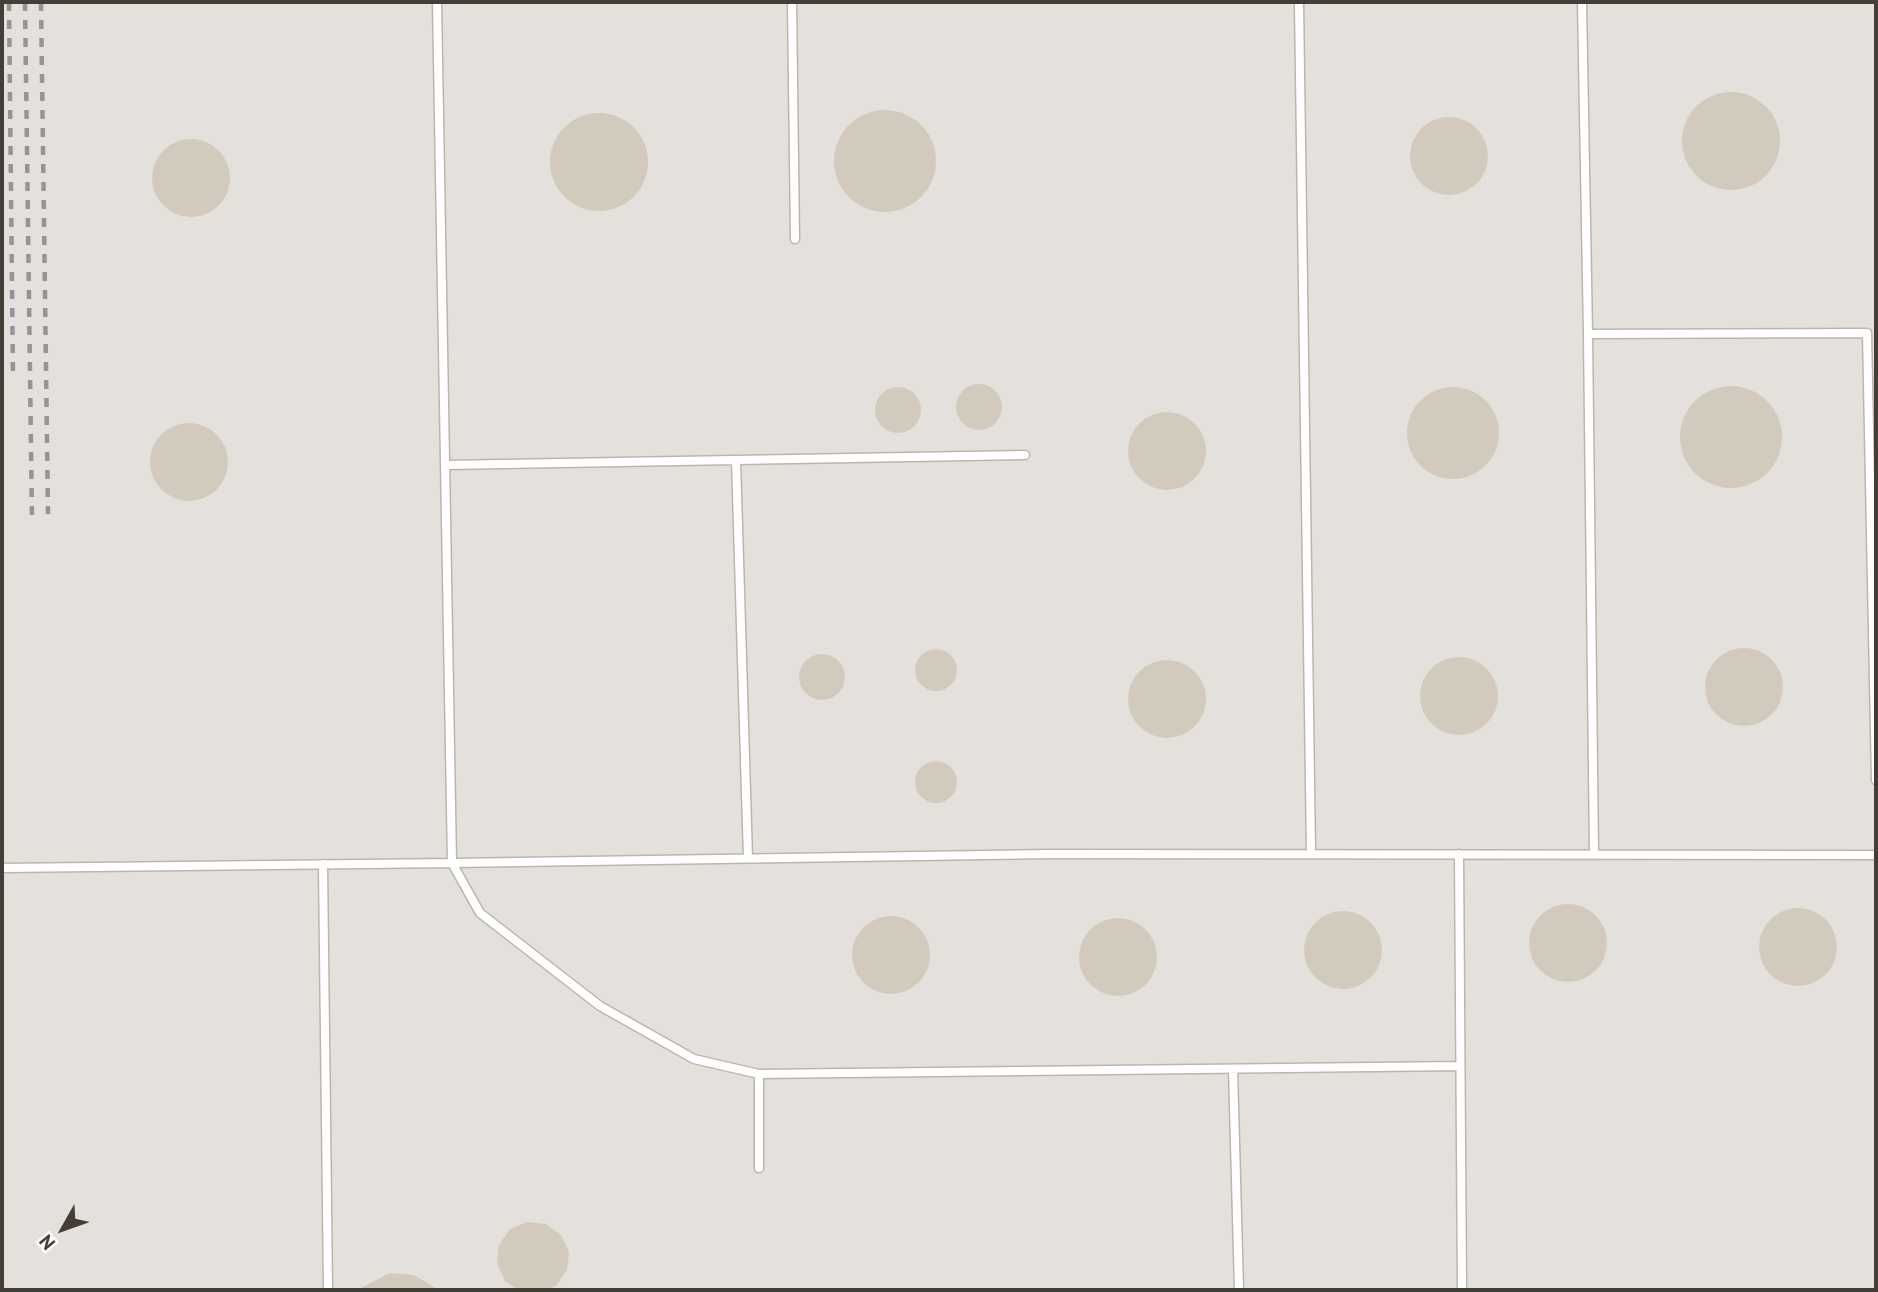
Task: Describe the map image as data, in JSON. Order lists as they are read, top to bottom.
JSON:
{
  "north": "bottom left"
}
